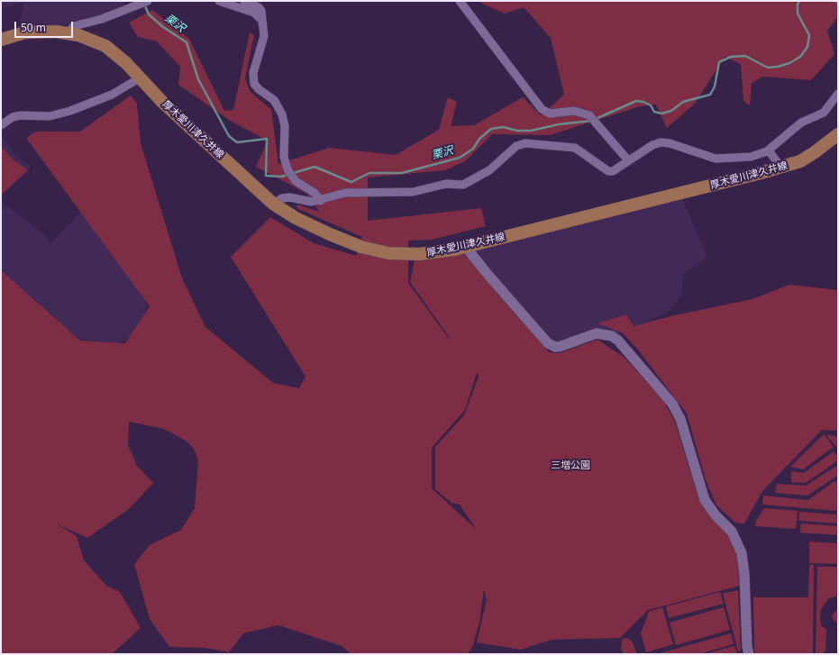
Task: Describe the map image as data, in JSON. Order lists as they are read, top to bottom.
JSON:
{
  "streets": {
    "main road": ["厚木愛川津久井線"]
  },
  "water": ["栗沢"],
  "parks": ["三増公園"],
  "scale_bar": "50 m"
}
